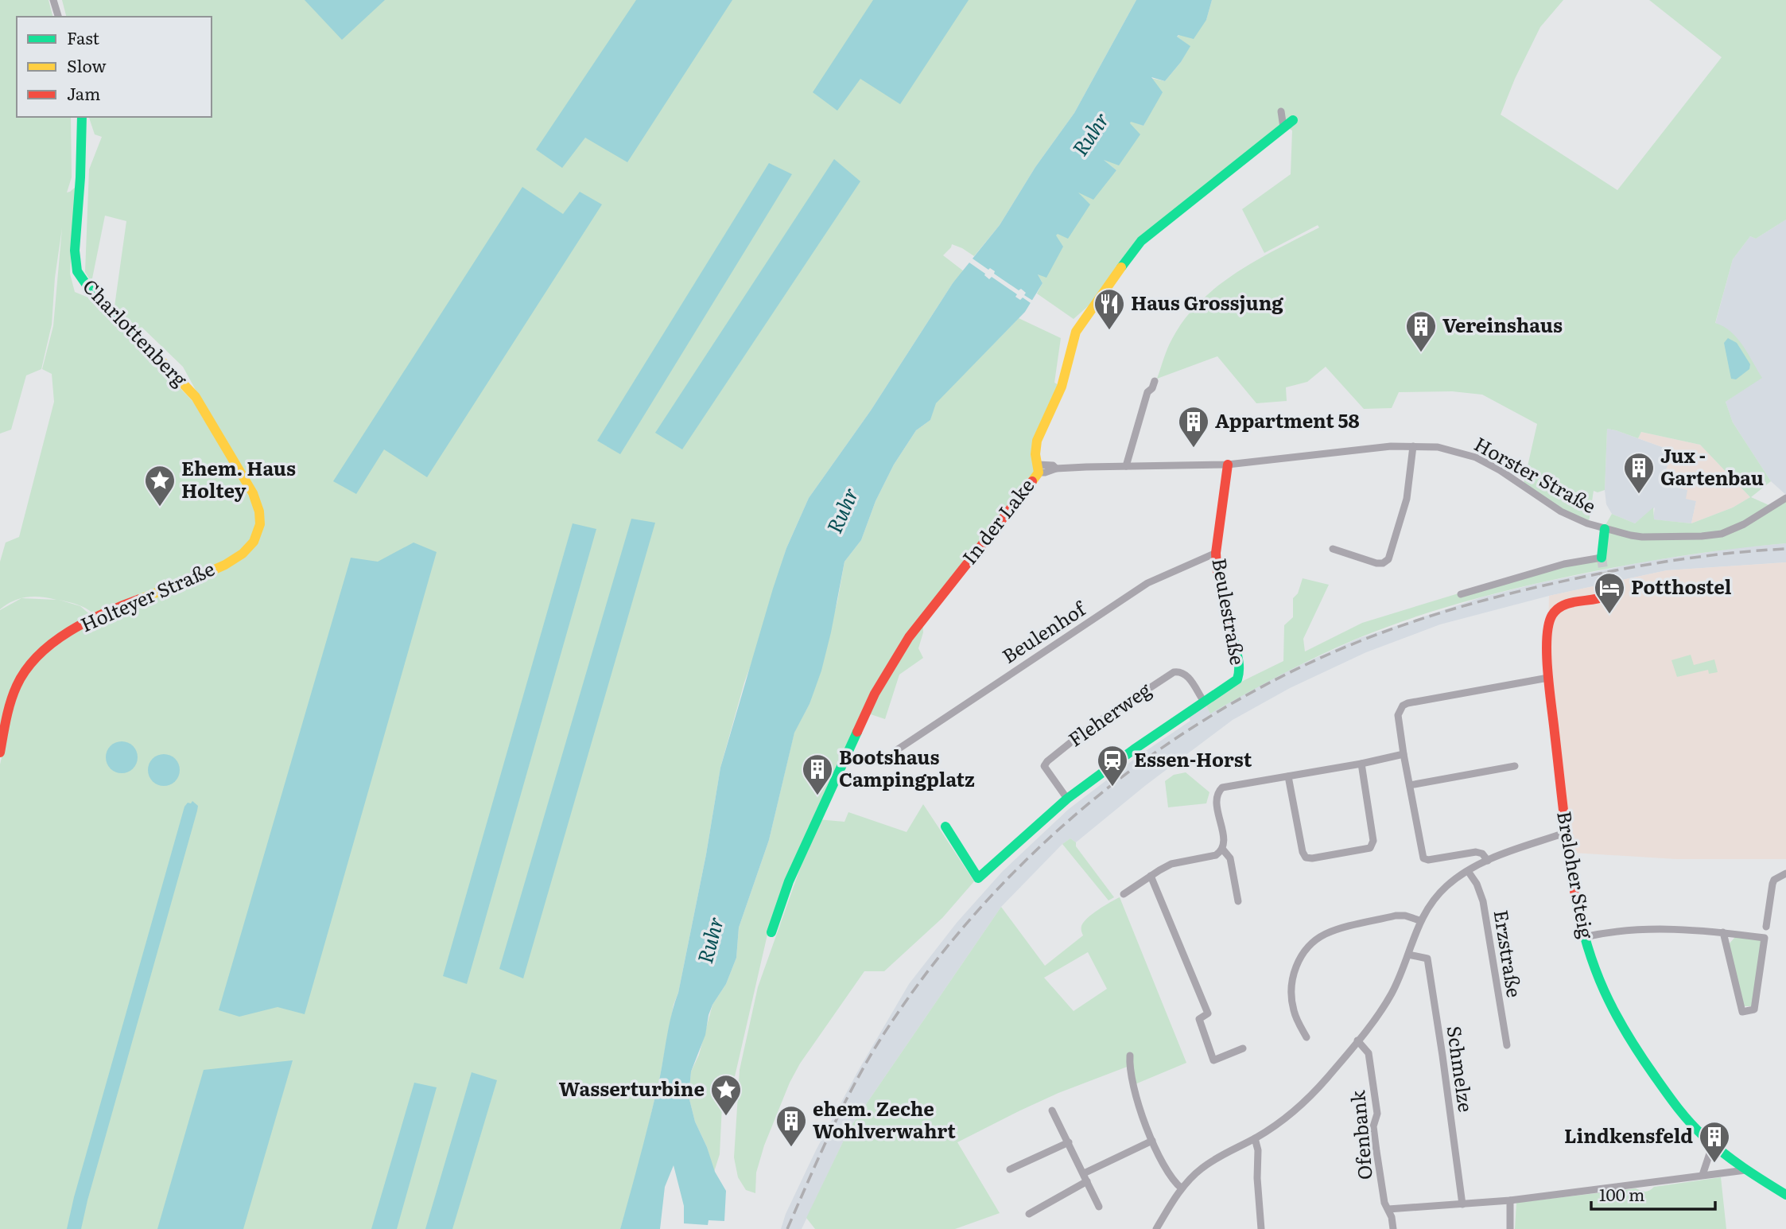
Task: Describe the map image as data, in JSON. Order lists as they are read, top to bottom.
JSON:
{
  "streets": {
    "street": [
      "Charlottenberg",
      "Horster Straße",
      "In der Lake",
      "Holteyer Straße",
      "Beulestraße",
      "Beulenhof",
      "Fleherweg",
      "Breloher Steig",
      "Erzstraße",
      "Schmelze",
      "Ofenbank"
    ]
  },
  "crossings": [
    ["Charlottenberg", "Holteyer Straße"],
    ["Horster Straße", "In der Lake"],
    ["Horster Straße", "Beulestraße"],
    ["Beulestraße", "Beulenhof"],
    ["Beulestraße", "Fleherweg"]
  ],
  "water": ["Ruhr"],
  "places": {
    "restaurant": ["Haus Grossjung"],
    "building": [
      "Vereinshaus",
      "Appartment 58",
      "Jux - Gartenbau",
      "Bootshaus Campingplatz",
      "ehem. Zeche Wohlverwahrt",
      "Lindkensfeld"
    ],
    "place": ["Ehem. Haus Holtey", "Wasserturbine"],
    "hotel": ["Potthostel"],
    "station": ["Essen-Horst"]
  },
  "legend": ["Fast", "Slow", "Jam"],
  "scale_bar": "100 m"
}
